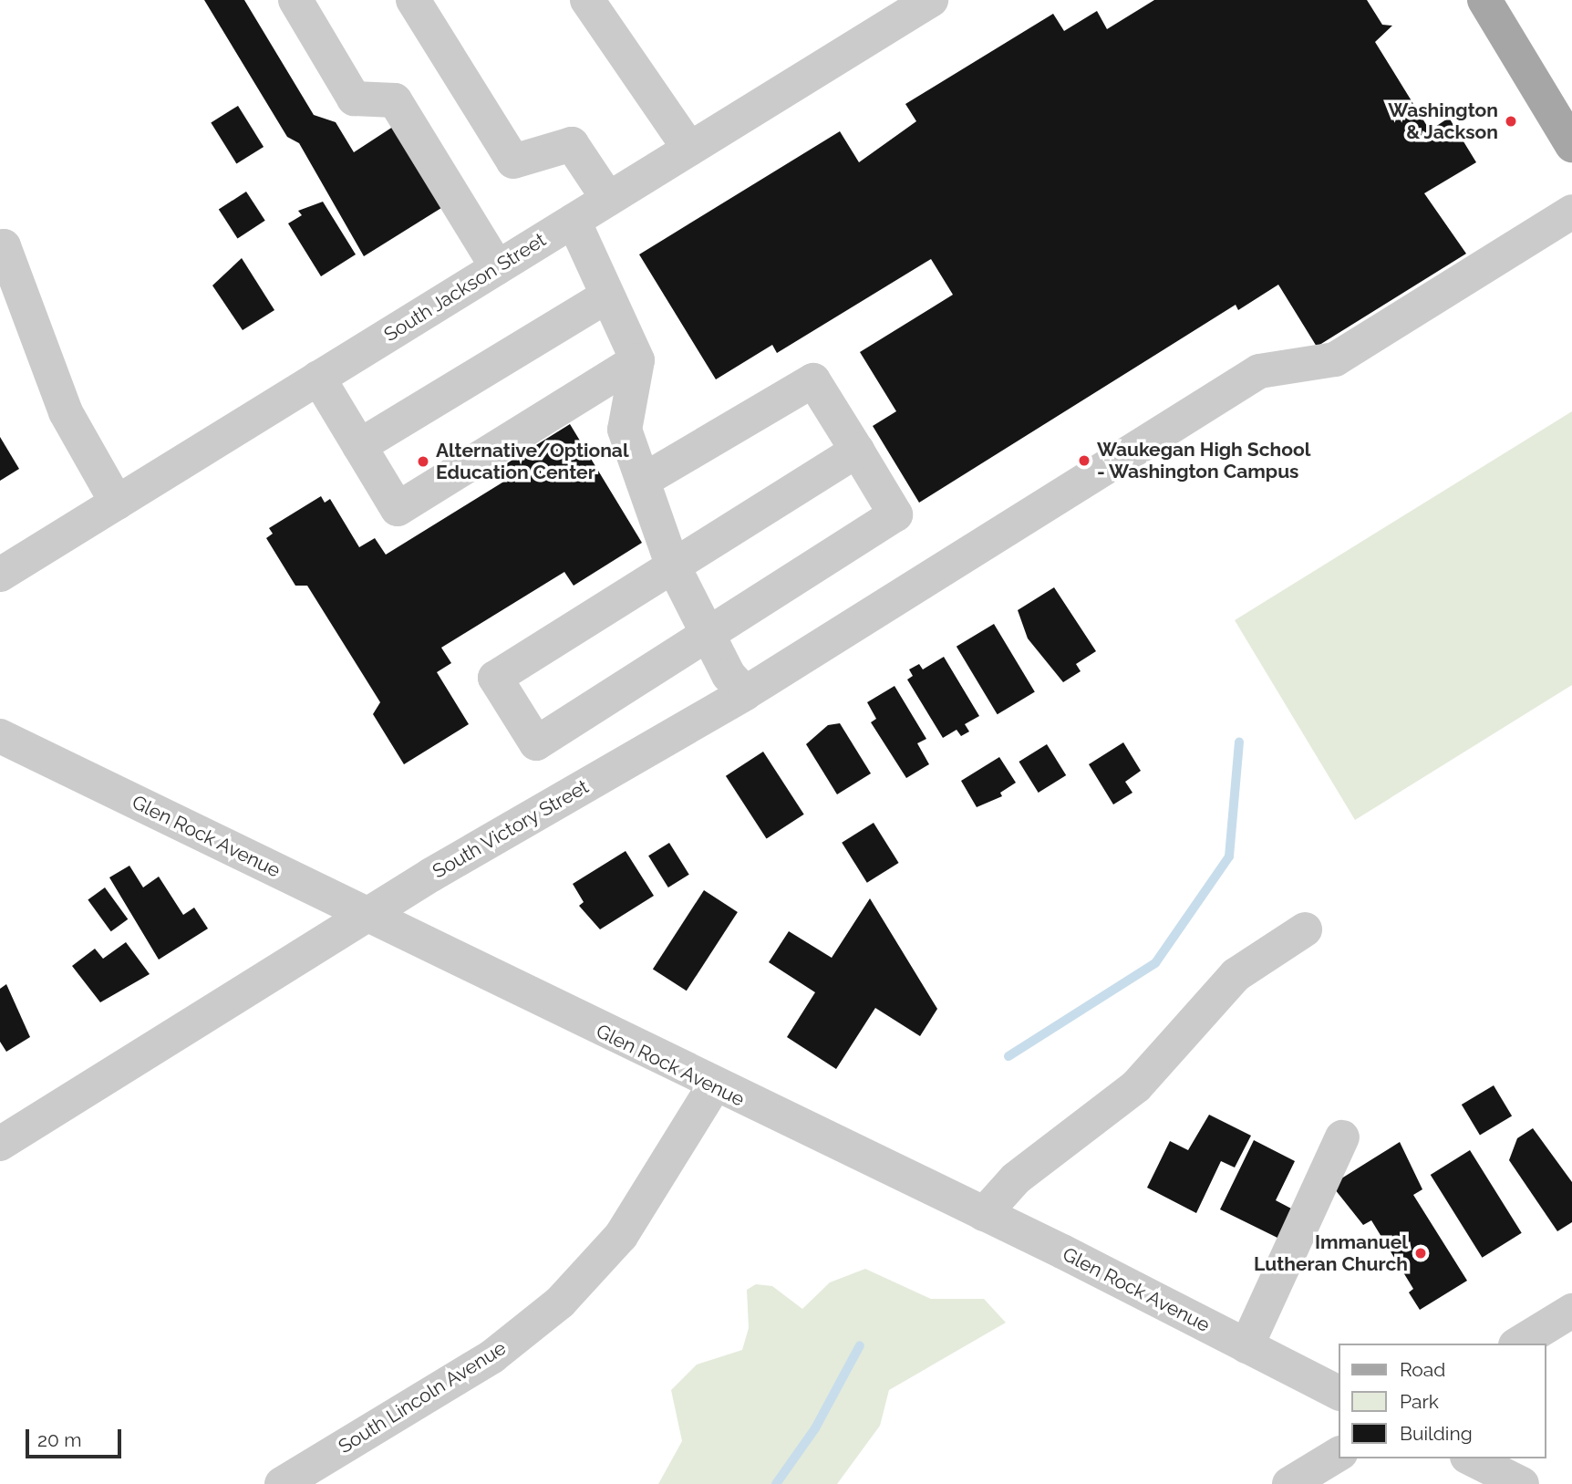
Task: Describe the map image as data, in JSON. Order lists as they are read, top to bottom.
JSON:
{
  "streets": {
    "street": [
      "South Jackson Street",
      "South Victory Street",
      "Glen Rock Avenue",
      "South Lincoln Avenue"
    ]
  },
  "crossings": [
    ["South Victory Street", "Glen Rock Avenue"],
    ["Glen Rock Avenue", "South Lincoln Avenue"]
  ],
  "places": [
    "Washington & Jackson",
    "Waukegan High School - Washington Campus",
    "Alternative/Optional Education Center",
    "Immanuel Lutheran Church"
  ],
  "legend": ["Road", "Park", "Building"],
  "scale_bar": "20 m"
}
